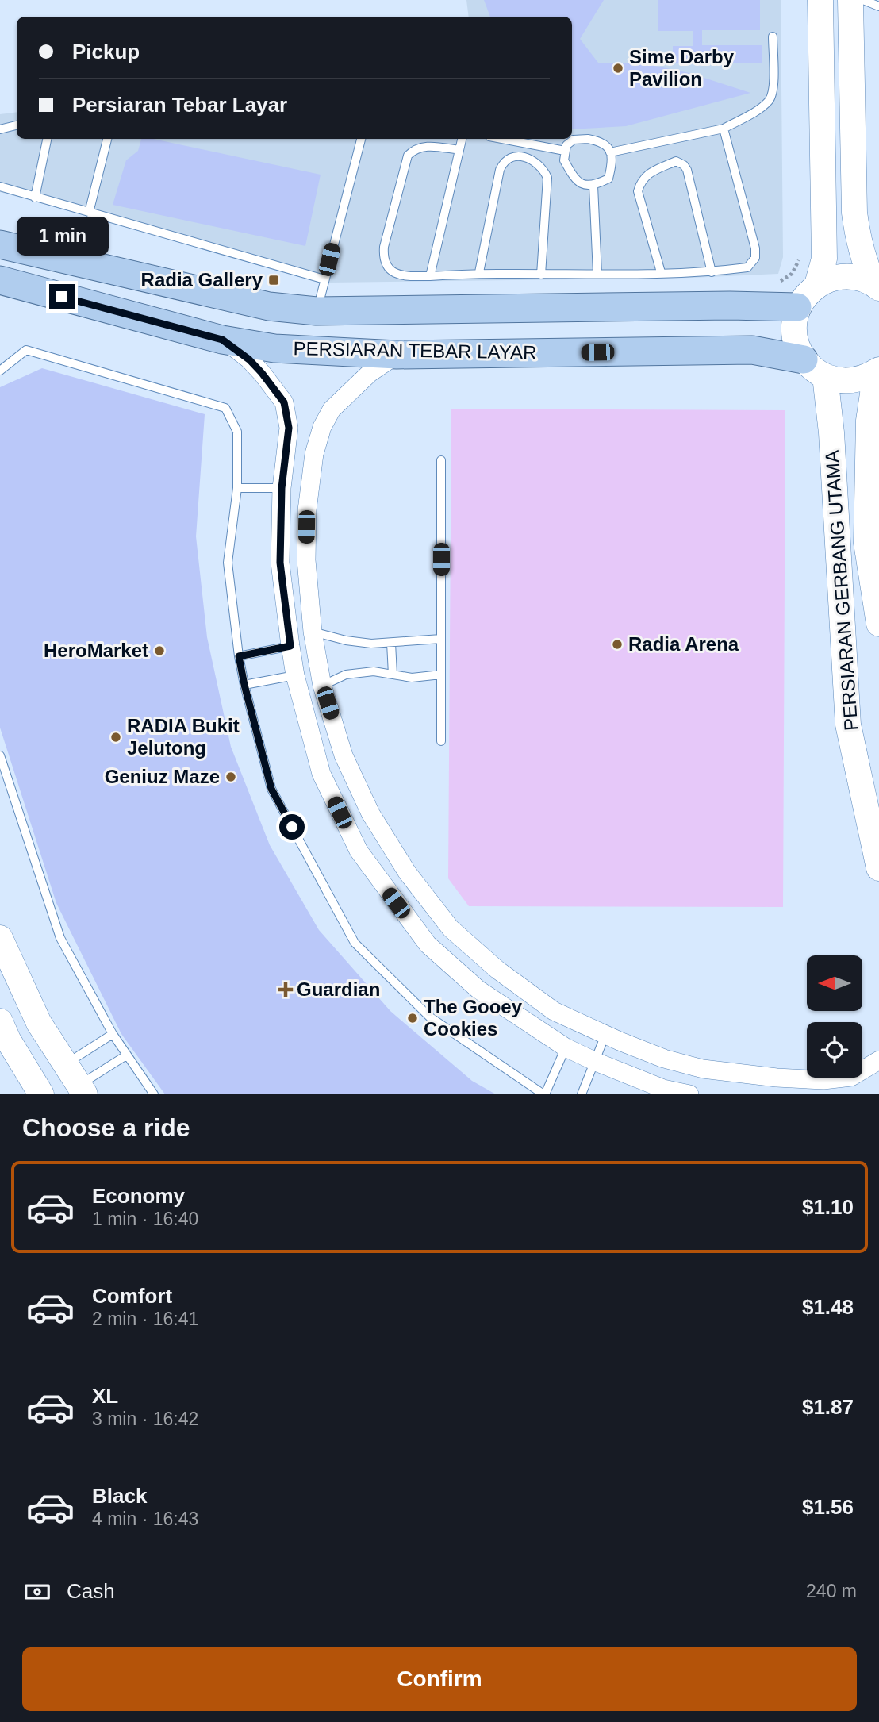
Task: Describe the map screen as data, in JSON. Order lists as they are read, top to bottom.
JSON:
{
  "streets": {
    "main road": ["PERSIARAN TEBAR LAYAR", "PERSIARAN GERBANG UTAMA"]
  },
  "crossings": [
    ["PERSIARAN TEBAR LAYAR", "PERSIARAN GERBANG UTAMA"]
  ],
  "places": {
    "other": [
      "Sime Darby Pavilion",
      "Radia Arena",
      "HeroMarket",
      "RADIA Bukit Jelutong",
      "Geniuz Maze",
      "The Gooey Cookies"
    ],
    "transit": ["Radia Gallery"],
    "health": ["Guardian"]
  },
  "north": "left",
  "page": {
    "banner": ["Pickup", "Persiaran Tebar Layar"],
    "bubble": "1 min",
    "heading": "Choose a ride",
    "list": [
      {
        "name": "Economy",
        "note": "1 min · 16:40",
        "value": "$1.10"
      },
      {
        "name": "Comfort",
        "note": "2 min · 16:41",
        "value": "$1.48"
      },
      {
        "name": "XL",
        "note": "3 min · 16:42",
        "value": "$1.87"
      },
      {
        "name": "Black",
        "note": "4 min · 16:43",
        "value": "$1.56"
      }
    ],
    "pay": ["Cash", "240 m"],
    "buttons": "Confirm"
  }
}
